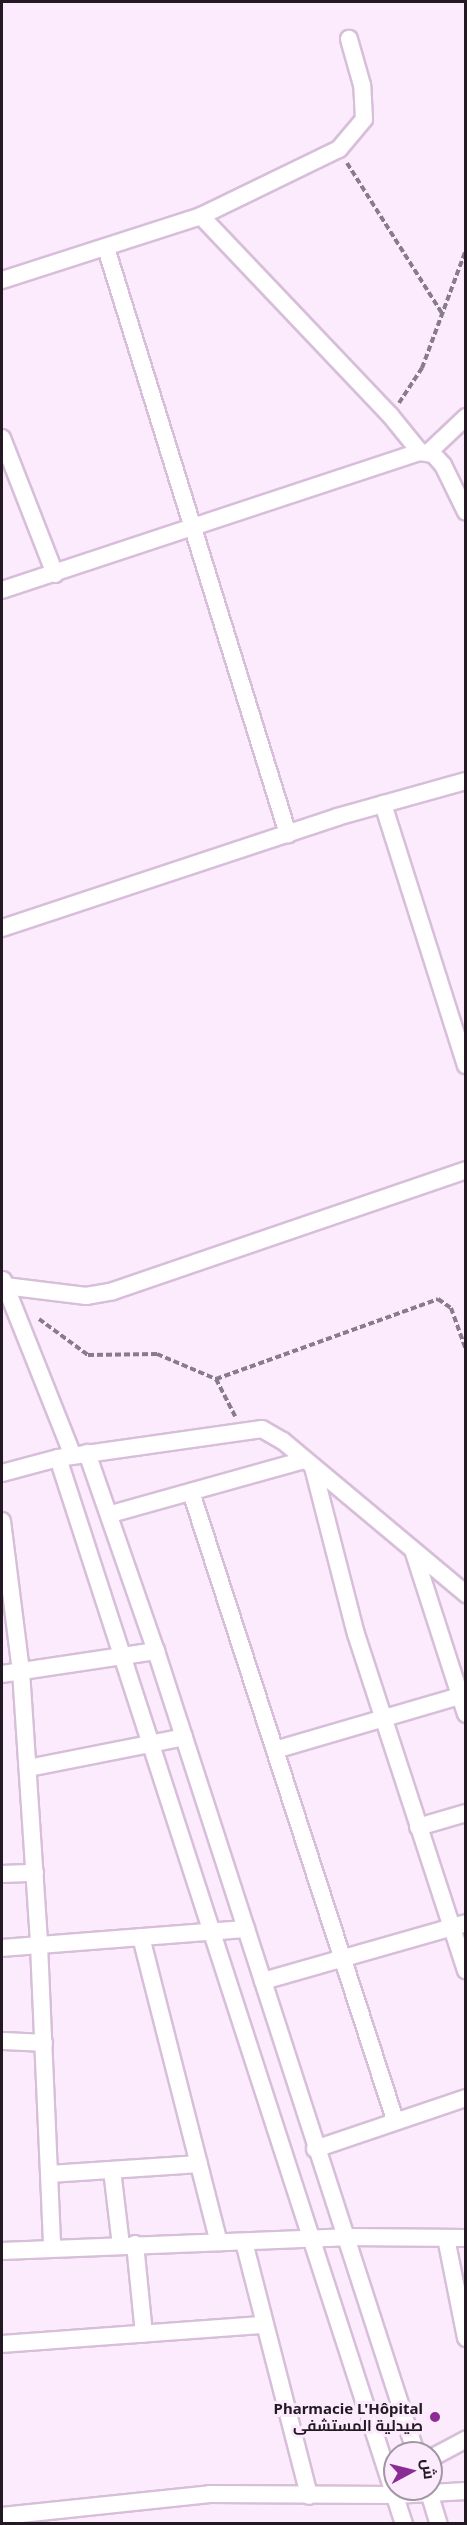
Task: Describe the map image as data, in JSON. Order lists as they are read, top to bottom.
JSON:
{
  "places": ["Pharmacie L'Hôpital صيدلية المستشفى"],
  "north": "right"
}
